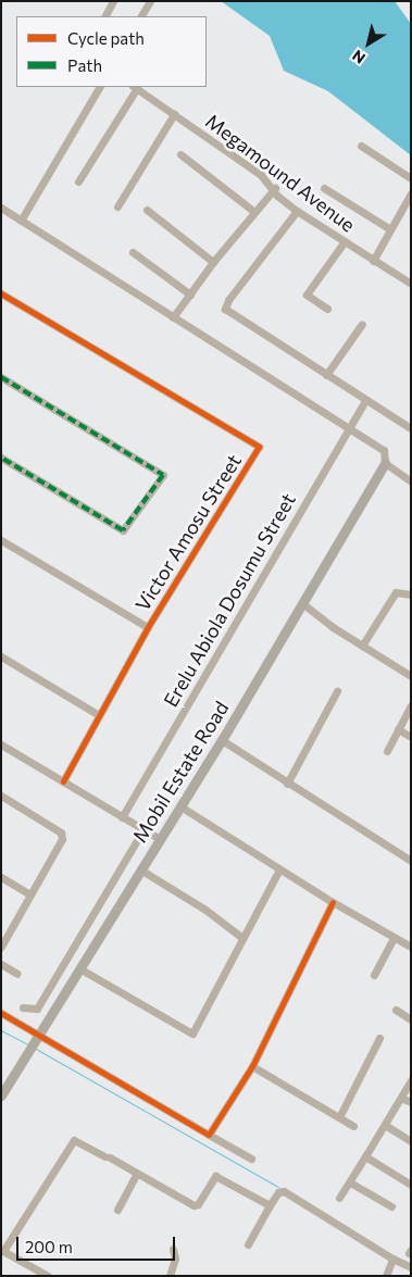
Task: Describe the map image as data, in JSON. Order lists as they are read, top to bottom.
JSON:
{
  "streets": {
    "main road": ["Mobil Estate Road"],
    "street": ["Megamound Avenue", "Victor Amosu Street", "Erelu Abiola Dosumu Street"]
  },
  "legend": ["Cycle path", "Path"],
  "scale_bar": "200 m",
  "north": "bottom left"
}
